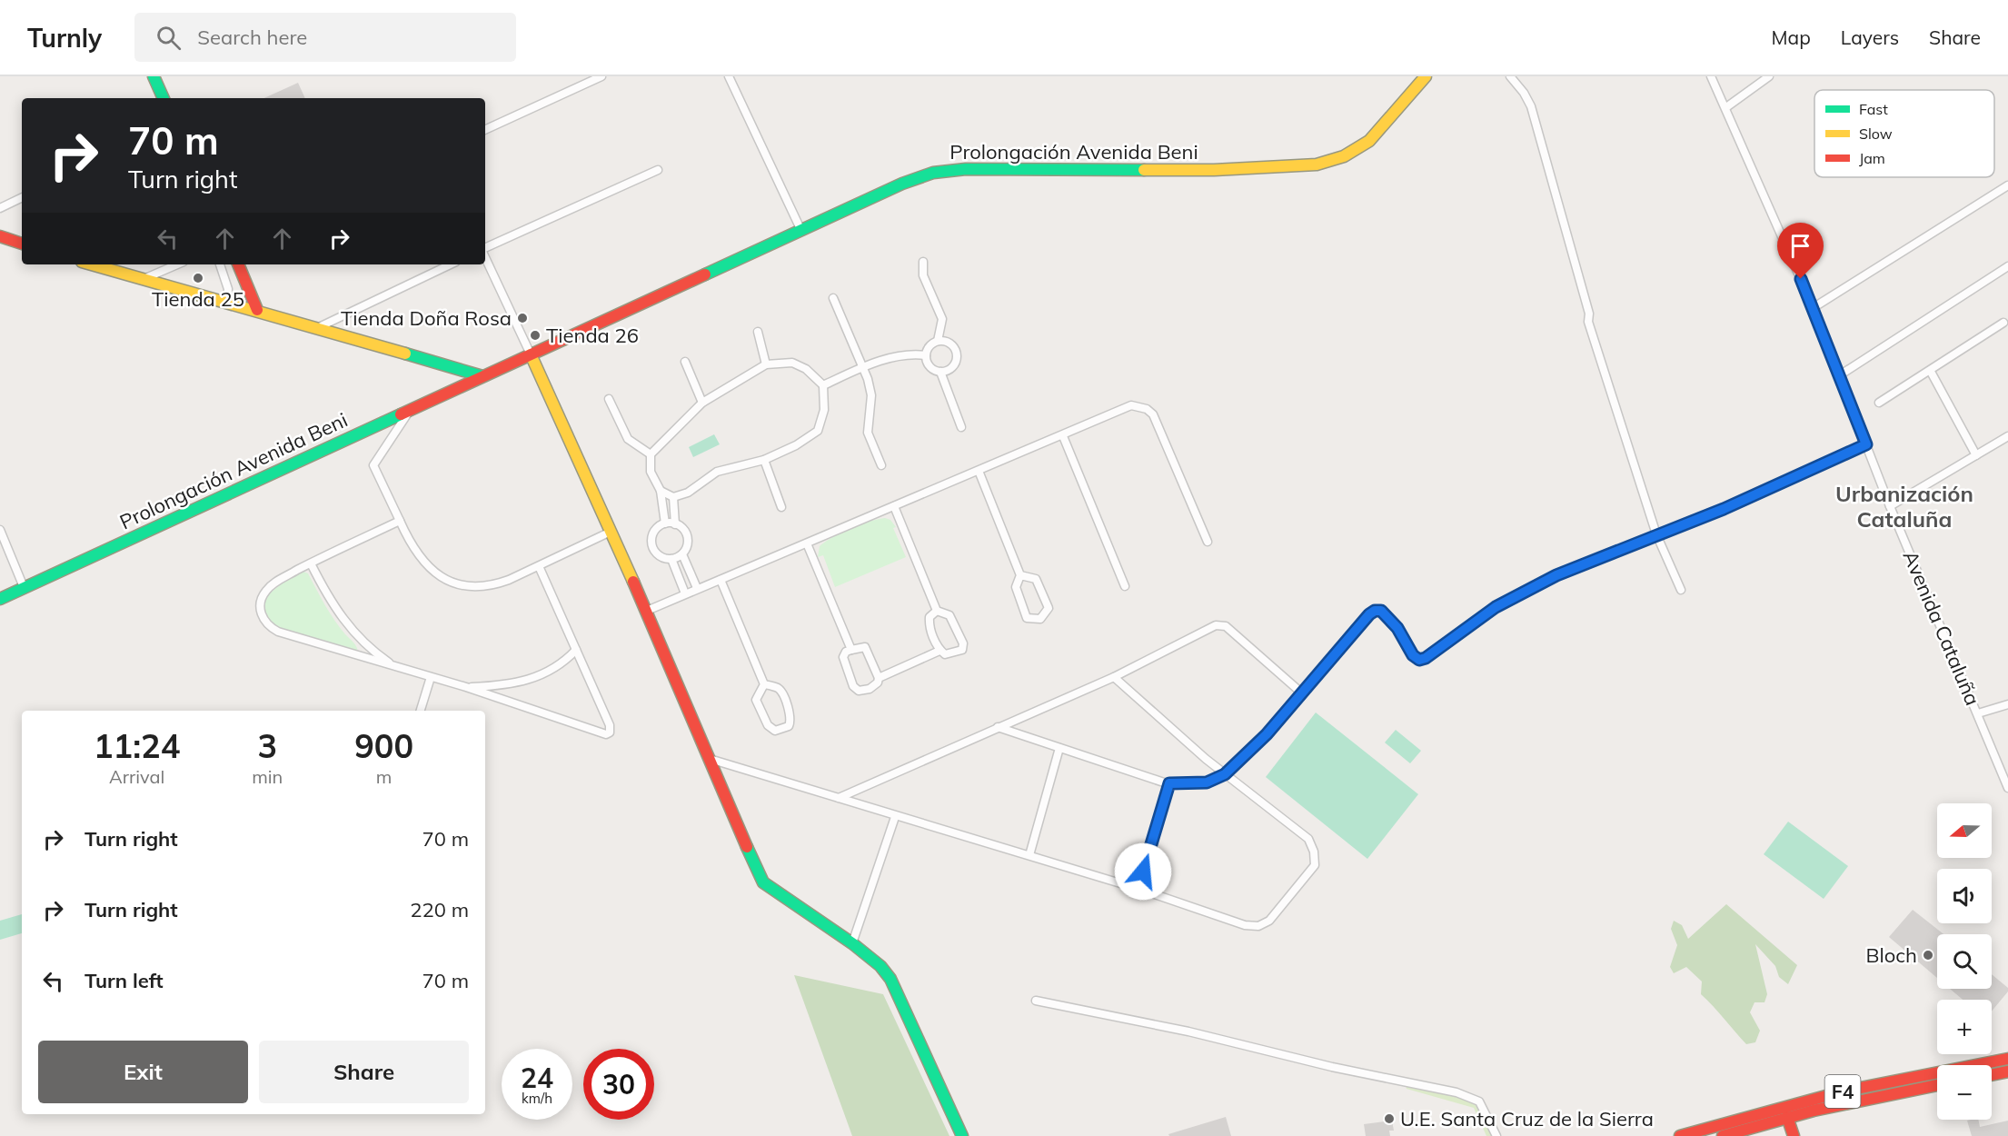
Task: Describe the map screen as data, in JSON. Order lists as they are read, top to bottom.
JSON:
{
  "streets": {
    "main road": ["Prolongación Avenida Beni", "F4"],
    "street": ["Avenida Cataluña"]
  },
  "districts": ["Urbanización Cataluña"],
  "places": [
    "Tienda 25",
    "Tienda Doña Rosa",
    "Tienda 26",
    "Bloch",
    "U.E. Santa Cruz de la Sierra"
  ],
  "legend": ["Fast", "Slow", "Jam"],
  "north": "left",
  "page": {
    "header": "Turnly",
    "search": "Search here",
    "nav": ["Map", "Layers", "Share"],
    "turn": ["70 m", "Turn right"],
    "eta": [
      "11:24",
      "Arrival",
      "3",
      "min",
      "900",
      "m"
    ],
    "map_buttons": ["+", "−"],
    "list": [
      {
        "name": "Turn right",
        "value": "70 m"
      },
      {
        "name": "Turn right",
        "value": "220 m"
      },
      {
        "name": "Turn left",
        "value": "70 m"
      }
    ],
    "buttons": ["Exit", "Share"],
    "speed": "24 km/h",
    "limit": "30"
  }
}
